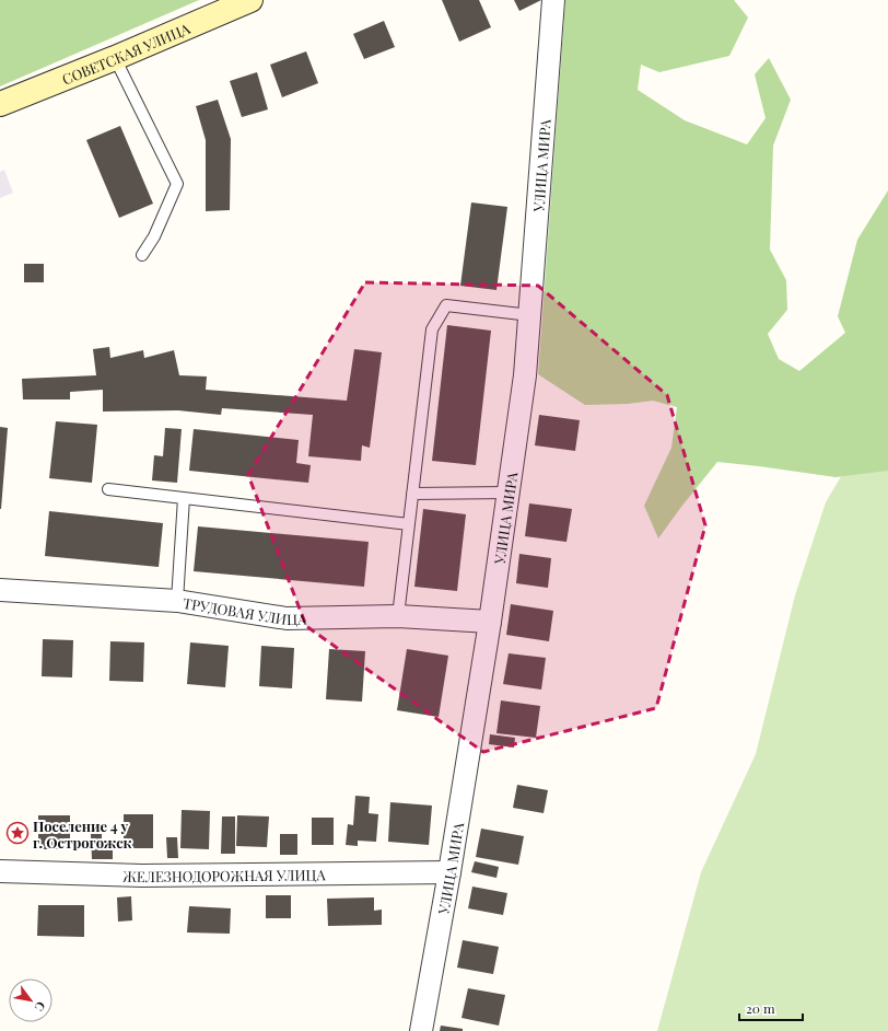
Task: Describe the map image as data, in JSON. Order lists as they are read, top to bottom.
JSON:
{
  "streets": {
    "main road": ["СОВЕТСКАЯ УЛИЦА"],
    "street": ["УЛИЦА МИРА", "ТРУДОВАЯ УЛИЦА", "ЖЕЛЕЗНОДОРОЖНАЯ УЛИЦА"]
  },
  "crossings": [
    ["УЛИЦА МИРА", "ТРУДОВАЯ УЛИЦА"],
    ["УЛИЦА МИРА", "ЖЕЛЕЗНОДОРОЖНАЯ УЛИЦА"]
  ],
  "places": {
    "place": ["Поселение 4 у г. Острогожск"]
  },
  "scale_bar": "20 m",
  "north": "bottom right"
}
